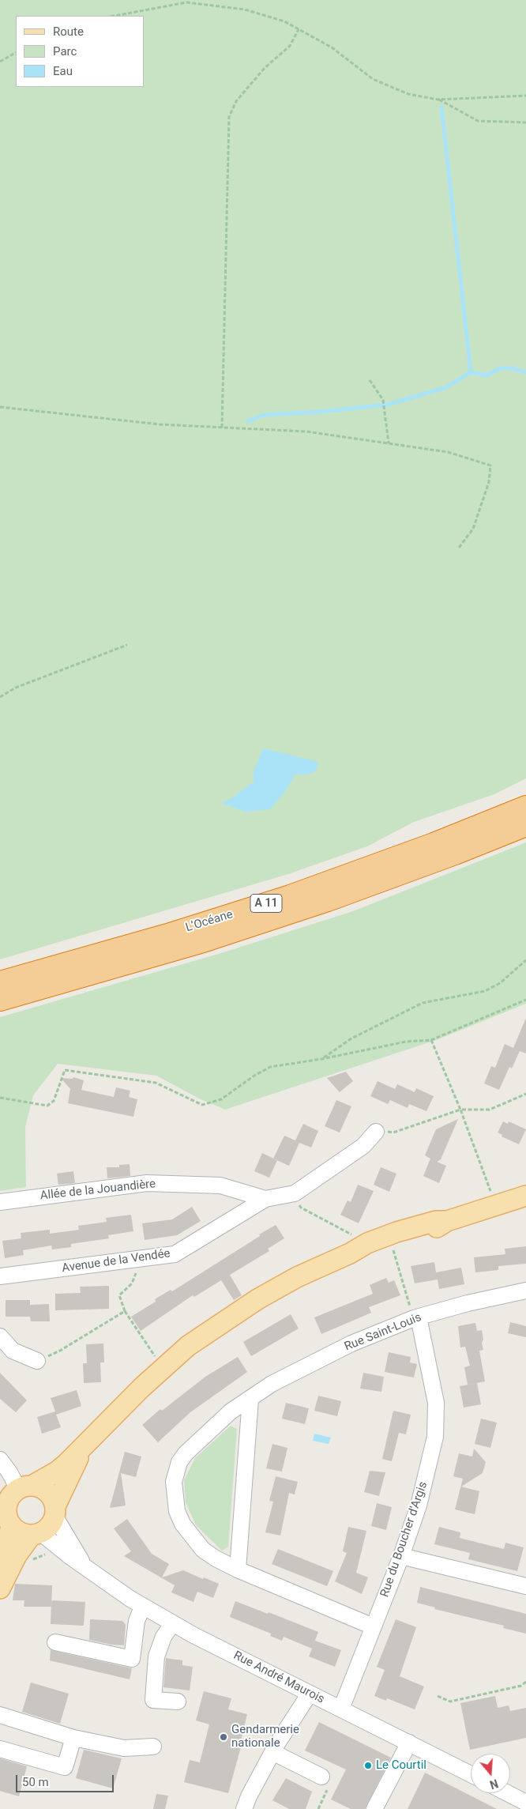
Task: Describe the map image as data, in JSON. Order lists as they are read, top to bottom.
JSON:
{
  "streets": {
    "highway": ["A 11", "L’Océane"],
    "street": [
      "Allée de la Jouandière",
      "Avenue de la Vendée",
      "Rue Saint-Louis",
      "Rue du Boucher d'Argis",
      "Rue André Maurois"
    ]
  },
  "crossings": [
    ["Allée de la Jouandière", "Avenue de la Vendée"],
    ["Rue Saint-Louis", "Rue du Boucher d'Argis"],
    ["Rue du Boucher d'Argis", "Rue André Maurois"]
  ],
  "places": ["Gendarmerie nationale", "Le Courtil"],
  "legend": ["Route", "Parc", "Eau"],
  "scale_bar": "50 m",
  "north": "bottom"
}
